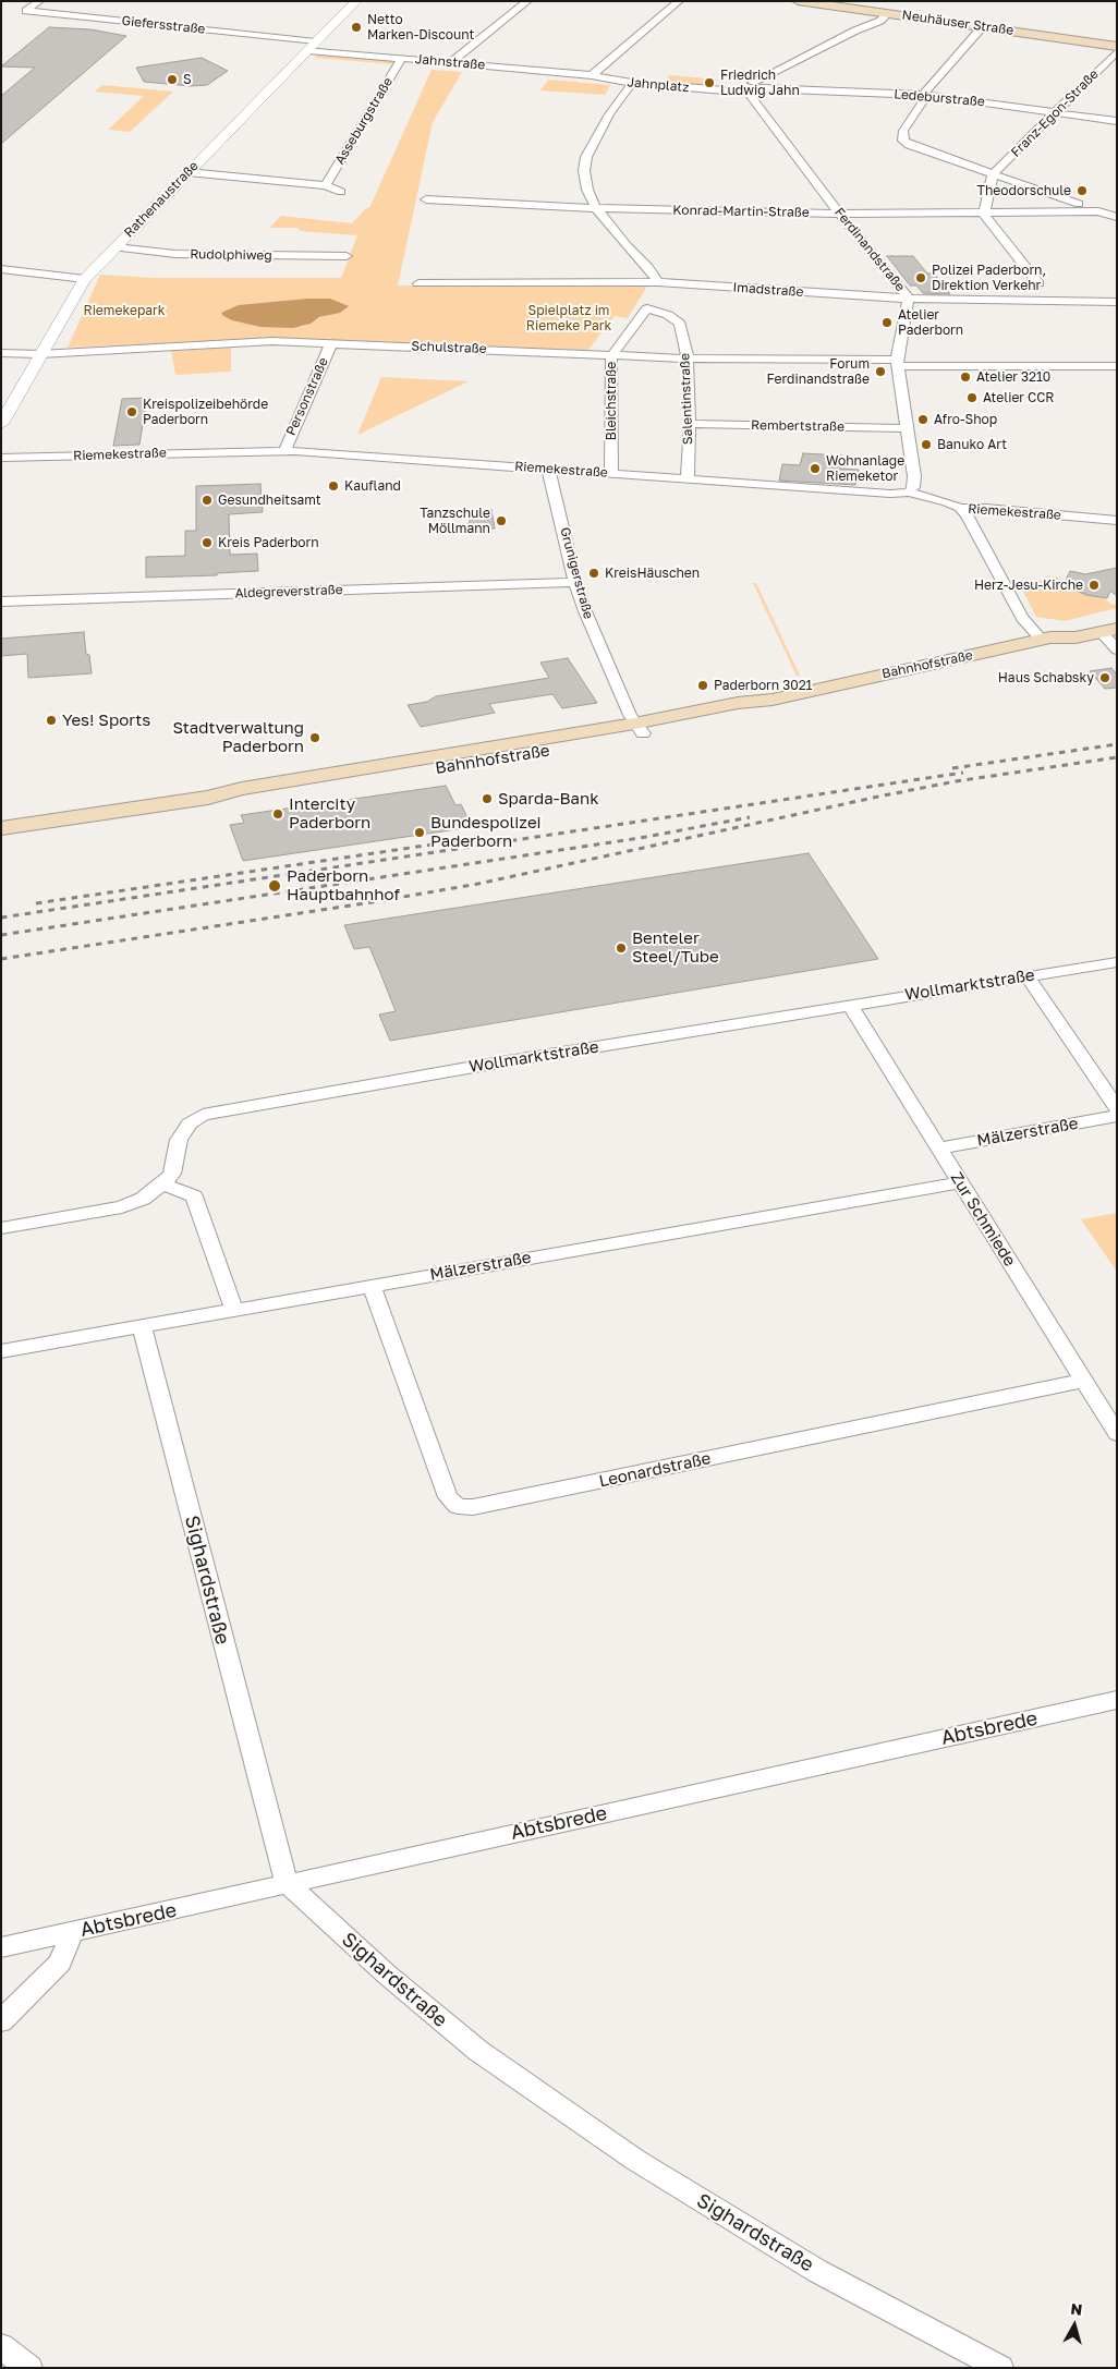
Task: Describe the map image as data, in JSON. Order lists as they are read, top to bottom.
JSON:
{
  "streets": {
    "main road": ["Neuhäuser Straße", "Bahnhofstraße"],
    "street": [
      "Giefersstraße",
      "Jahnstraße",
      "Jahnplatz",
      "Ledeburstraße",
      "Franz-Egon-Straße",
      "Asseburgstraße",
      "Rathenaustraße",
      "Konrad-Martin-Straße",
      "Ferdinandstraße",
      "Rudolphiweg",
      "Imadstraße",
      "Schulstraße",
      "Personstraße",
      "Salentinstraße",
      "Bleichstraße",
      "Rembertstraße",
      "Riemekestraße",
      "Grunigerstraße",
      "Aldegreverstraße",
      "Wollmarktstraße",
      "Mälzerstraße",
      "Zur Schmiede",
      "Leonardstraße",
      "Sighardstraße",
      "Abtsbrede"
    ]
  },
  "crossings": [
    ["Giefersstraße", "Jahnstraße"],
    ["Giefersstraße", "Rathenaustraße"],
    ["Jahnstraße", "Jahnplatz"],
    ["Jahnstraße", "Asseburgstraße"],
    ["Jahnstraße", "Rathenaustraße"],
    ["Jahnplatz", "Ledeburstraße"],
    ["Jahnplatz", "Ferdinandstraße"],
    ["Ledeburstraße", "Franz-Egon-Straße"],
    ["Asseburgstraße", "Rathenaustraße"],
    ["Rathenaustraße", "Rudolphiweg"],
    ["Rathenaustraße", "Schulstraße"],
    ["Konrad-Martin-Straße", "Ferdinandstraße"],
    ["Ferdinandstraße", "Imadstraße"],
    ["Ferdinandstraße", "Schulstraße"],
    ["Ferdinandstraße", "Rembertstraße"],
    ["Ferdinandstraße", "Riemekestraße"],
    ["Schulstraße", "Personstraße"],
    ["Schulstraße", "Salentinstraße"],
    ["Schulstraße", "Bleichstraße"],
    ["Personstraße", "Riemekestraße"],
    ["Salentinstraße", "Bleichstraße"],
    ["Salentinstraße", "Rembertstraße"],
    ["Salentinstraße", "Riemekestraße"],
    ["Bleichstraße", "Riemekestraße"],
    ["Riemekestraße", "Grunigerstraße"],
    ["Grunigerstraße", "Aldegreverstraße"],
    ["Grunigerstraße", "Bahnhofstraße"],
    ["Wollmarktstraße", "Zur Schmiede"],
    ["Mälzerstraße", "Zur Schmiede"],
    ["Mälzerstraße", "Leonardstraße"],
    ["Mälzerstraße", "Sighardstraße"],
    ["Zur Schmiede", "Leonardstraße"],
    ["Sighardstraße", "Abtsbrede"]
  ],
  "parks": ["Riemekepark", "Spielplatz im Riemeke Park"],
  "places": [
    "Netto Marken-Discount",
    "S",
    "Friedrich Ludwig Jahn",
    "Theodorschule",
    "Polizei Paderborn, Direktion Verkehr",
    "Atelier Paderborn",
    "Forum Ferdinandstraße",
    "Atelier 3210",
    "Atelier CCR",
    "Kreispolizeibehörde Paderborn",
    "Afro-Shop",
    "Banuko Art",
    "Wohnanlage Riemeketor",
    "Kaufland",
    "Gesundheitsamt",
    "Tanzschule Möllmann",
    "Kreis Paderborn",
    "KreisHäuschen",
    "Herz-Jesu-Kirche",
    "Haus Schabsky",
    "Paderborn 3021",
    "Yes! Sports",
    "Stadtverwaltung Paderborn",
    "Sparda-Bank",
    "Intercity Paderborn",
    "Bundespolizei Paderborn",
    "Paderborn Hauptbahnhof",
    "Benteler Steel/Tube"
  ],
  "north": "top"
}
